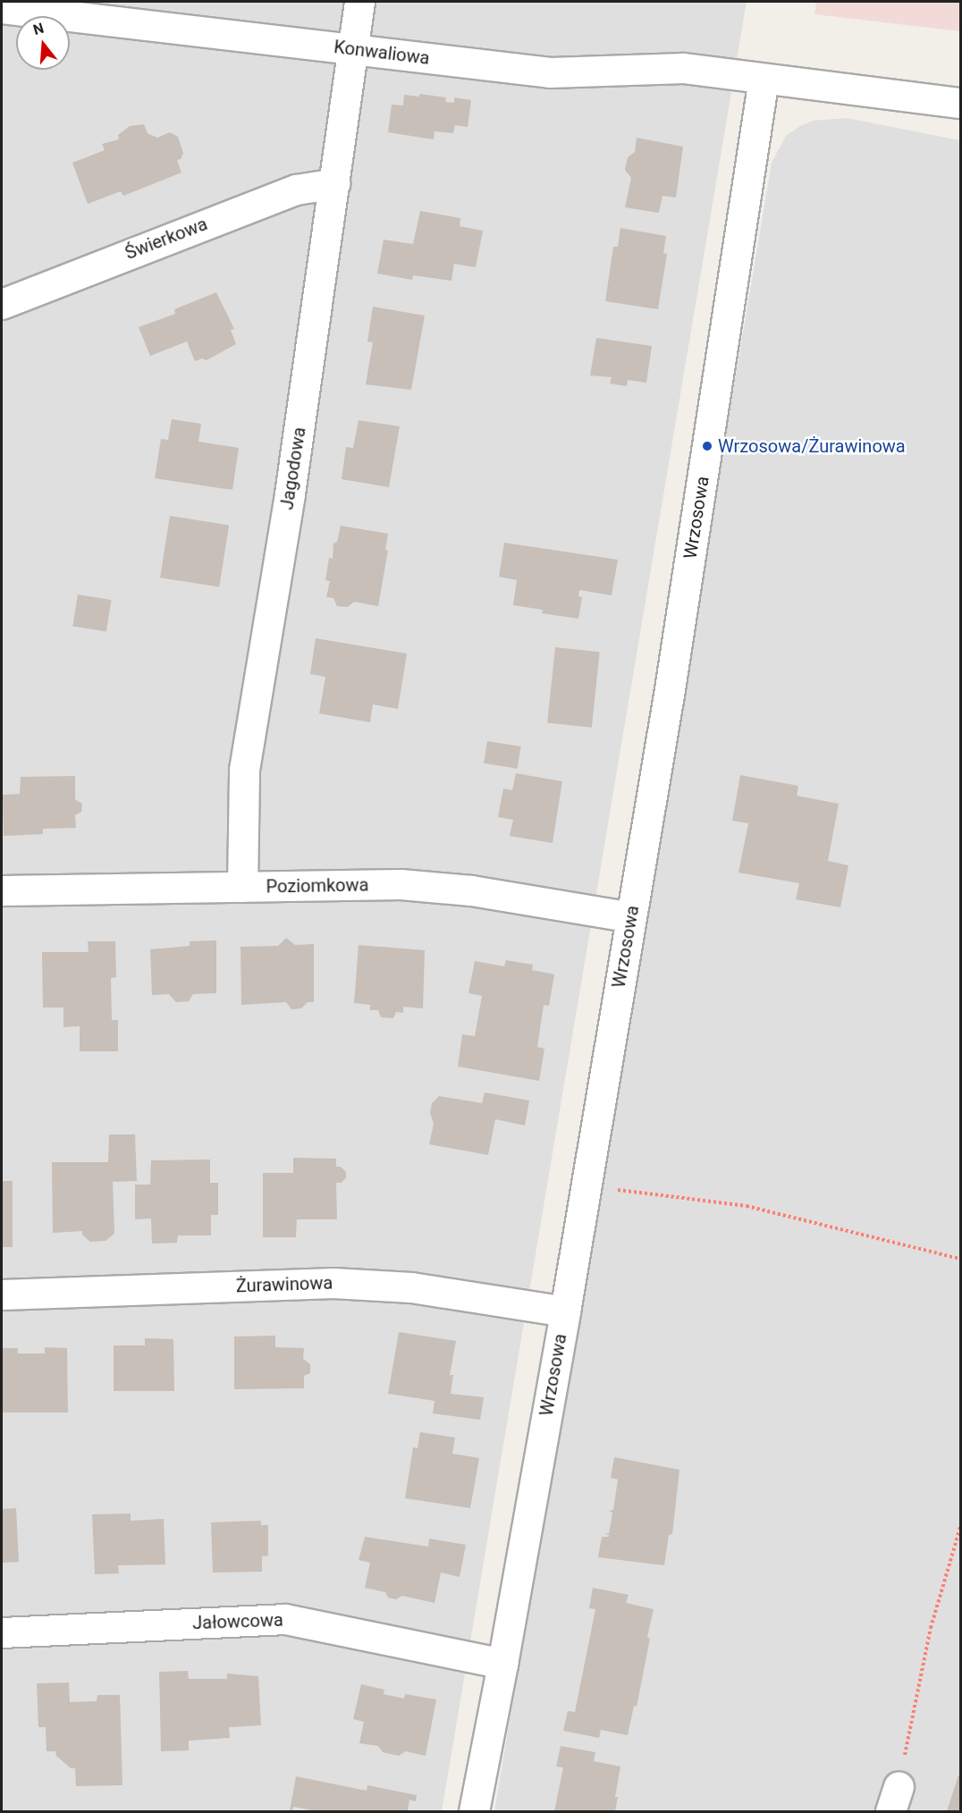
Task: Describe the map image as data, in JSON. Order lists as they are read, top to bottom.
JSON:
{
  "streets": {
    "street": [
      "Konwaliowa",
      "Świerkowa",
      "Jagodowa",
      "Wrzosowa",
      "Poziomkowa",
      "Żurawinowa",
      "Jałowcowa"
    ]
  },
  "crossings": [
    ["Konwaliowa", "Jagodowa"],
    ["Konwaliowa", "Wrzosowa"],
    ["Świerkowa", "Jagodowa"],
    ["Jagodowa", "Poziomkowa"],
    ["Wrzosowa", "Poziomkowa"],
    ["Wrzosowa", "Żurawinowa"],
    ["Wrzosowa", "Jałowcowa"]
  ],
  "places": ["Wrzosowa/Żurawinowa"],
  "north": "top"
}
